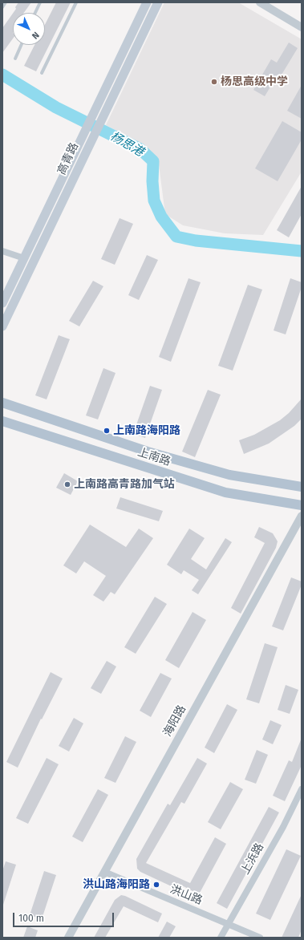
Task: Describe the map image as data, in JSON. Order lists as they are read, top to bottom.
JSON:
{
  "streets": {
    "main road": ["高青路", "上南路"],
    "street": ["海阳路", "上浜路", "洪山路"]
  },
  "crossings": [
    ["海阳路", "洪山路"],
    ["上浜路", "洪山路"]
  ],
  "water": ["杨思港"],
  "places": [
    "杨思高级中学",
    "上南路海阳路",
    "上南路高青路加气站",
    "洪山路海阳路"
  ],
  "scale_bar": "100 m",
  "north": "bottom right"
}
